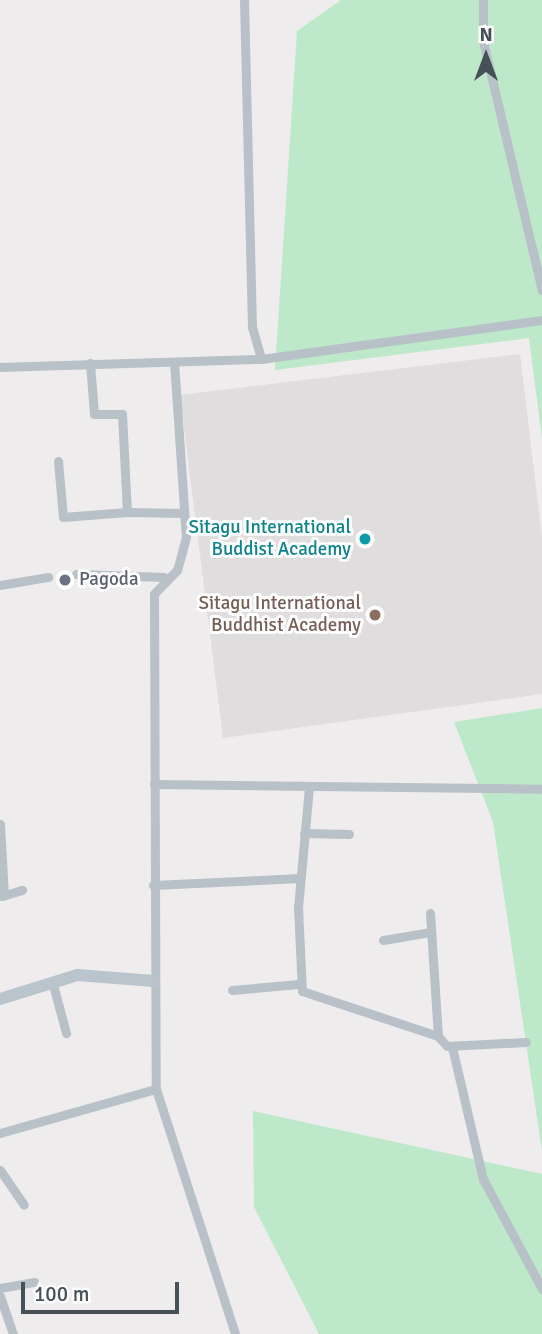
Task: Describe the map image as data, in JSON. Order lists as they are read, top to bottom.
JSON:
{
  "places": ["Sitagu International Buddist Academy", "Pagoda", "Sitagu International Buddhist Academy"],
  "scale_bar": "100 m",
  "north": "top"
}
